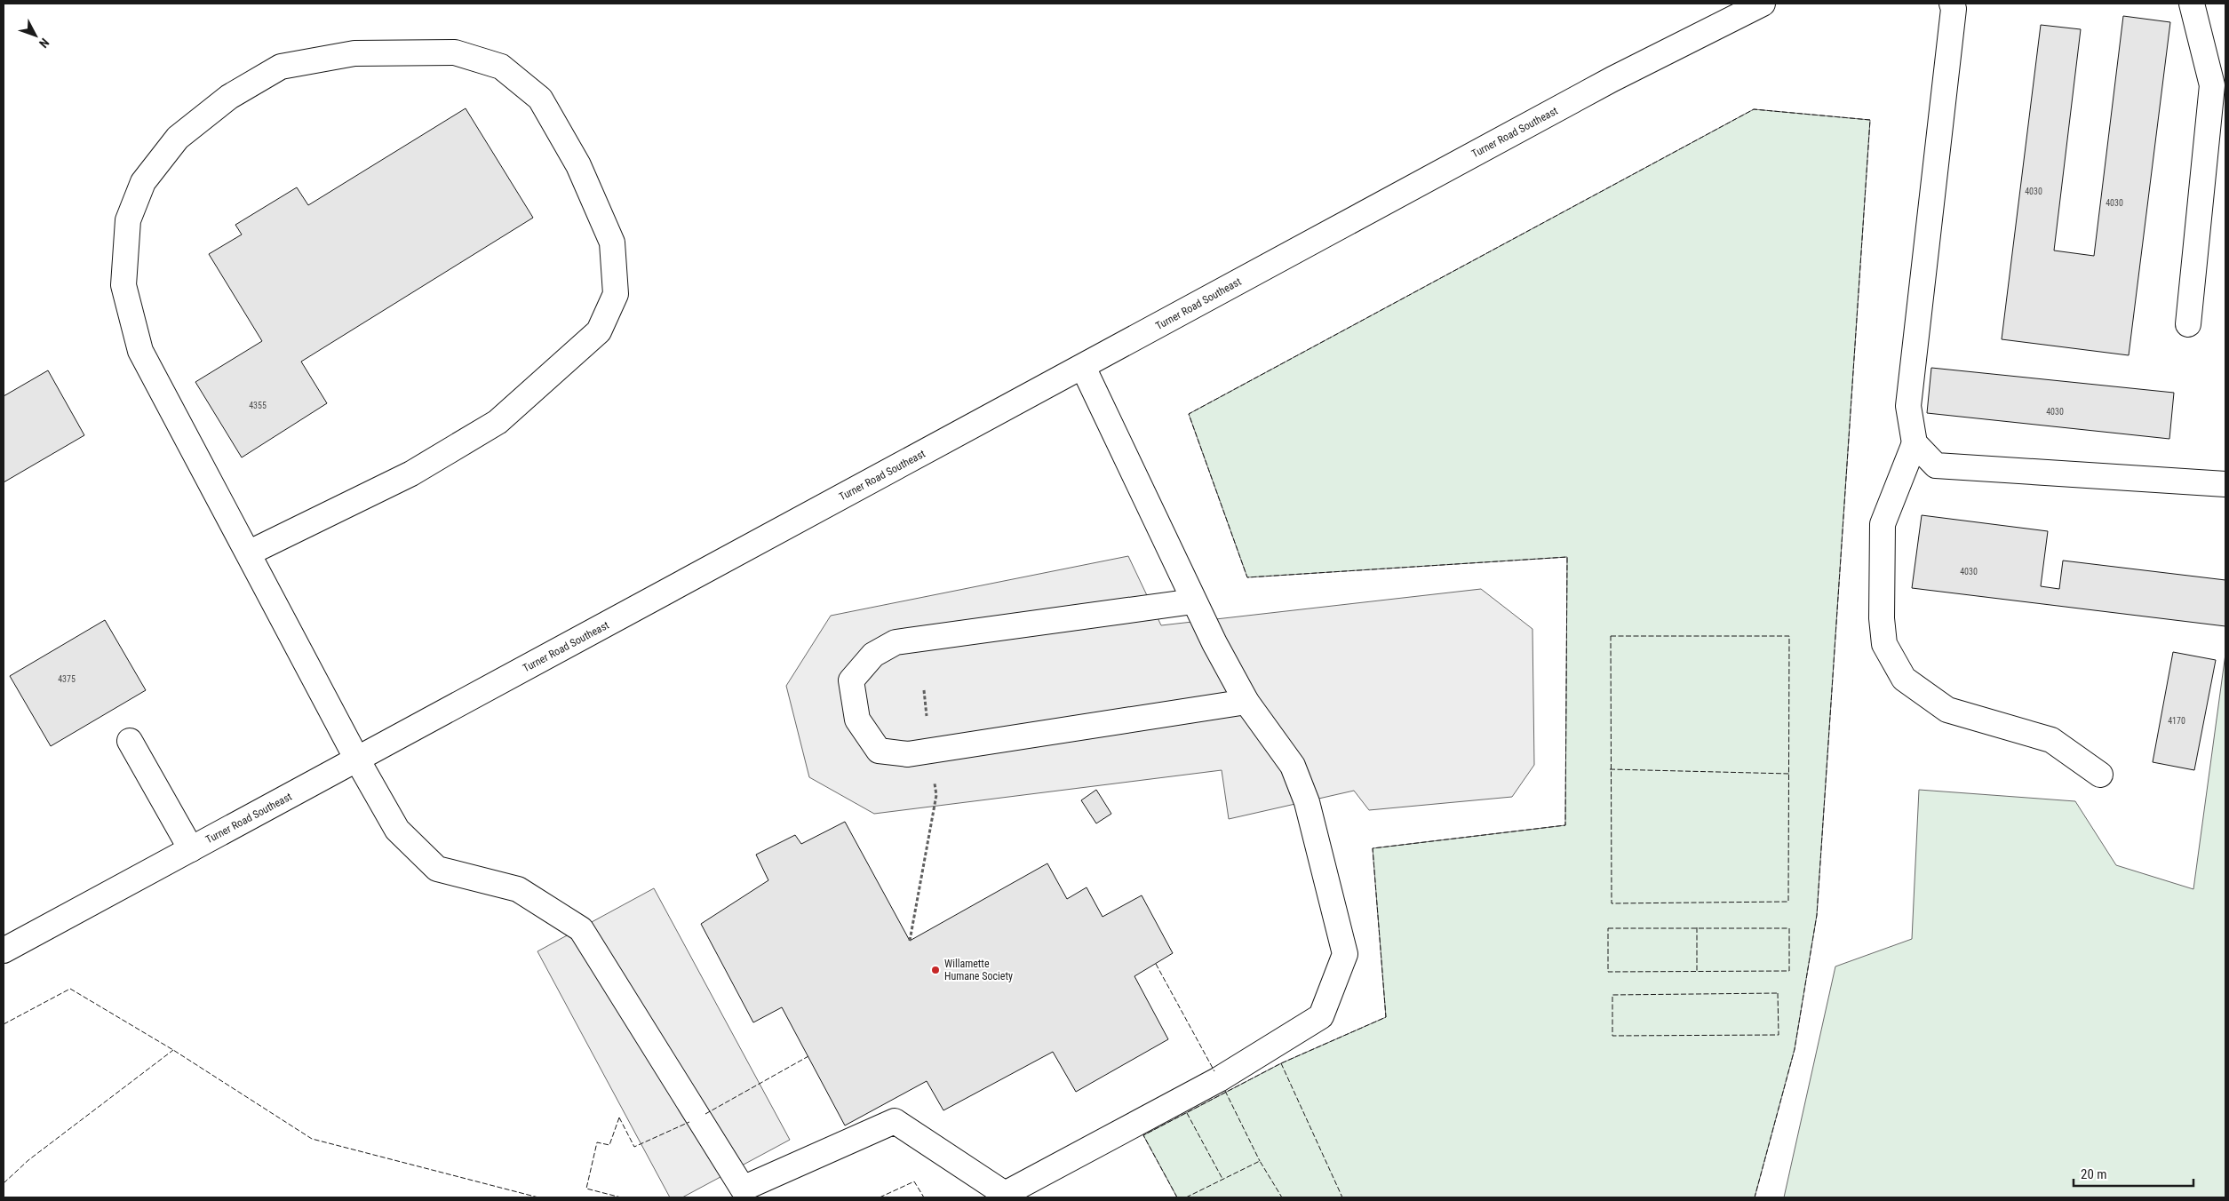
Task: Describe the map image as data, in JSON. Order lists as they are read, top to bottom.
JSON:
{
  "streets": {
    "main road": ["Turner Road Southeast"]
  },
  "places": ["Willamette Humane Society"],
  "house_numbers": [
    "4030",
    "4030",
    "4355",
    "4030",
    "4030",
    "4375",
    "4170"
  ],
  "scale_bar": "20 m",
  "north": "bottom right"
}
